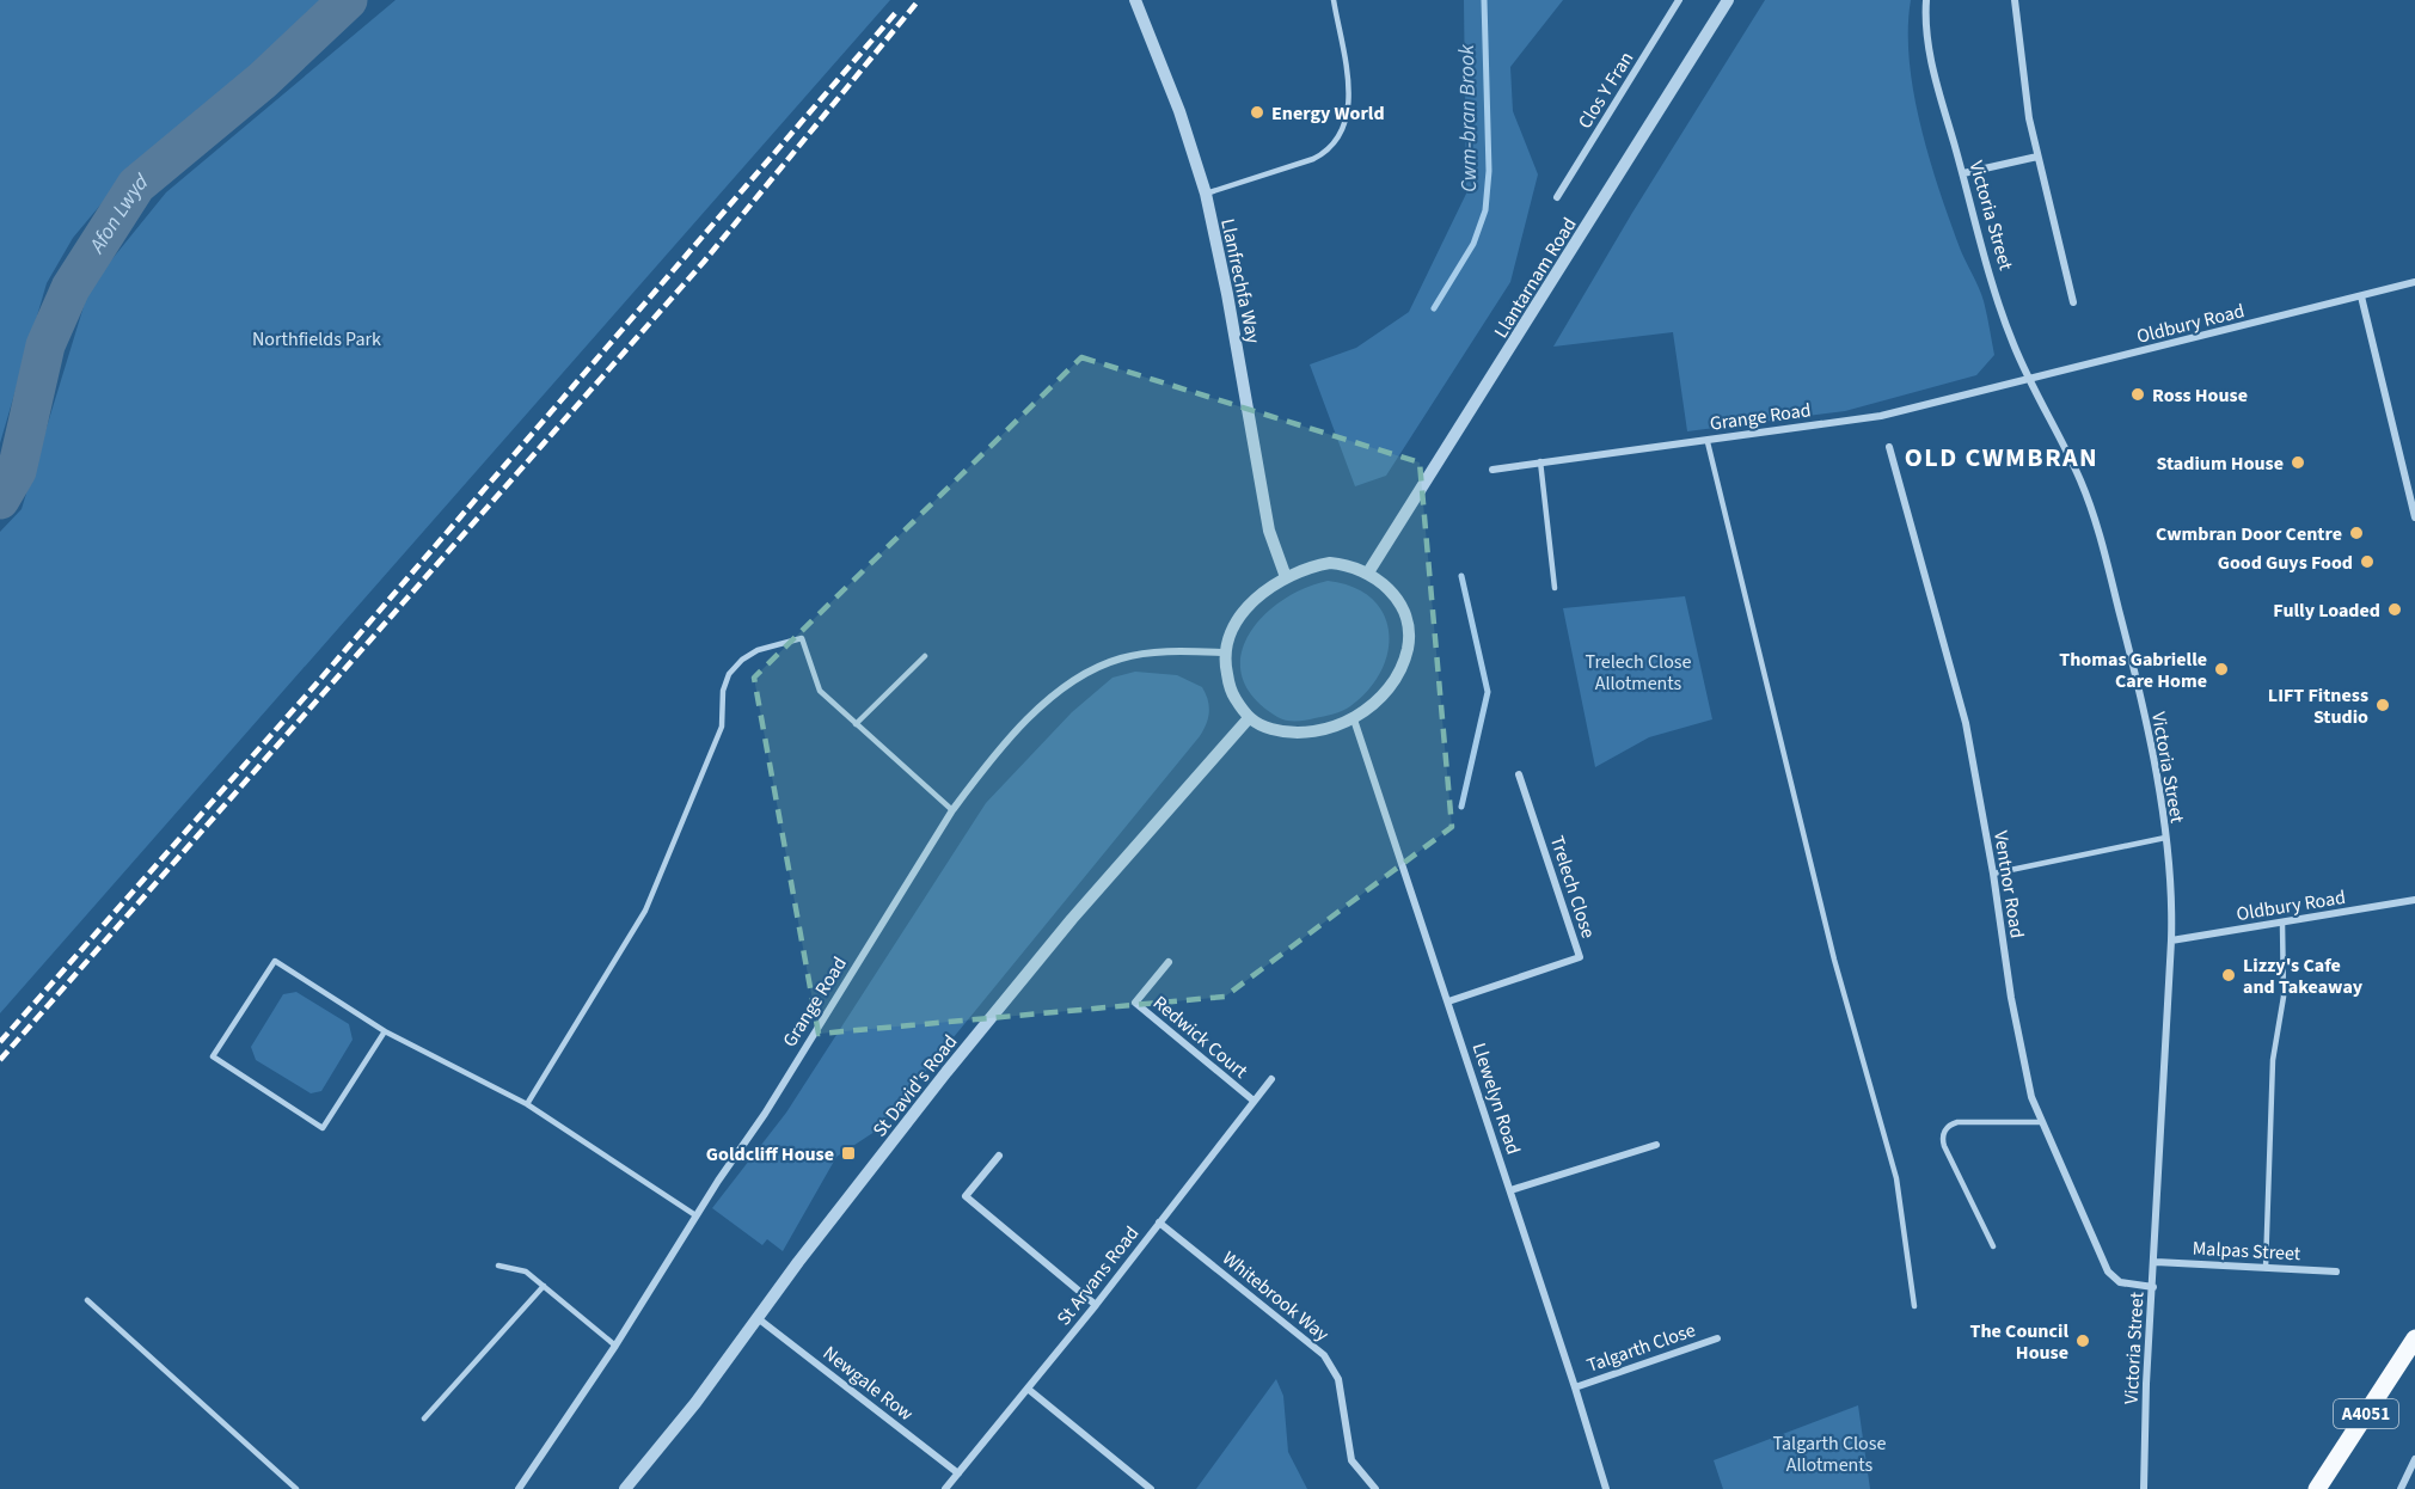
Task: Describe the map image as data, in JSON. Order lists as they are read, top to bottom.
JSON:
{
  "streets": {
    "main road": ["A4051"],
    "street": [
      "Clos Y Fran",
      "Victoria Street",
      "Llantarnam Road",
      "Llanfrechfa Way",
      "Oldbury Road",
      "Grange Road",
      "Ventnor Road",
      "Trelech Close",
      "Redwick Court",
      "St David's Road",
      "Llewelyn Road",
      "Malpas Street",
      "St Arvans Road",
      "Whitebrook Way",
      "Talgarth Close",
      "Newgale Row"
    ]
  },
  "crossings": [
    ["Victoria Street", "Oldbury Road"],
    ["Victoria Street", "Grange Road"],
    ["Victoria Street", "Ventnor Road"],
    ["Victoria Street", "Malpas Street"],
    ["Llantarnam Road", "Llanfrechfa Way"],
    ["Llantarnam Road", "Grange Road"],
    ["Llantarnam Road", "St David's Road"],
    ["Llantarnam Road", "Llewelyn Road"],
    ["Llanfrechfa Way", "Grange Road"],
    ["Llanfrechfa Way", "St David's Road"],
    ["Llanfrechfa Way", "Llewelyn Road"],
    ["Oldbury Road", "Grange Road"],
    ["Grange Road", "St David's Road"],
    ["Grange Road", "Llewelyn Road"],
    ["Trelech Close", "Llewelyn Road"],
    ["Redwick Court", "St Arvans Road"],
    ["St David's Road", "Llewelyn Road"],
    ["St David's Road", "Newgale Row"],
    ["Llewelyn Road", "Talgarth Close"],
    ["St Arvans Road", "Whitebrook Way"],
    ["St Arvans Road", "Newgale Row"]
  ],
  "districts": ["OLD CWMBRAN"],
  "water": ["Cwm-bran Brook", "Afon Lwyd"],
  "parks": ["Northfields Park", "Trelech Close Allotments", "Talgarth Close Allotments"],
  "places": {
    "other": [
      "Energy World",
      "Ross House",
      "Stadium House",
      "Cwmbran Door Centre",
      "Good Guys Food",
      "Fully Loaded",
      "Thomas Gabrielle Care Home",
      "LIFT Fitness Studio",
      "Lizzy's Cafe and Takeaway",
      "The Council House"
    ],
    "transit": ["Goldcliff House"]
  }
}
